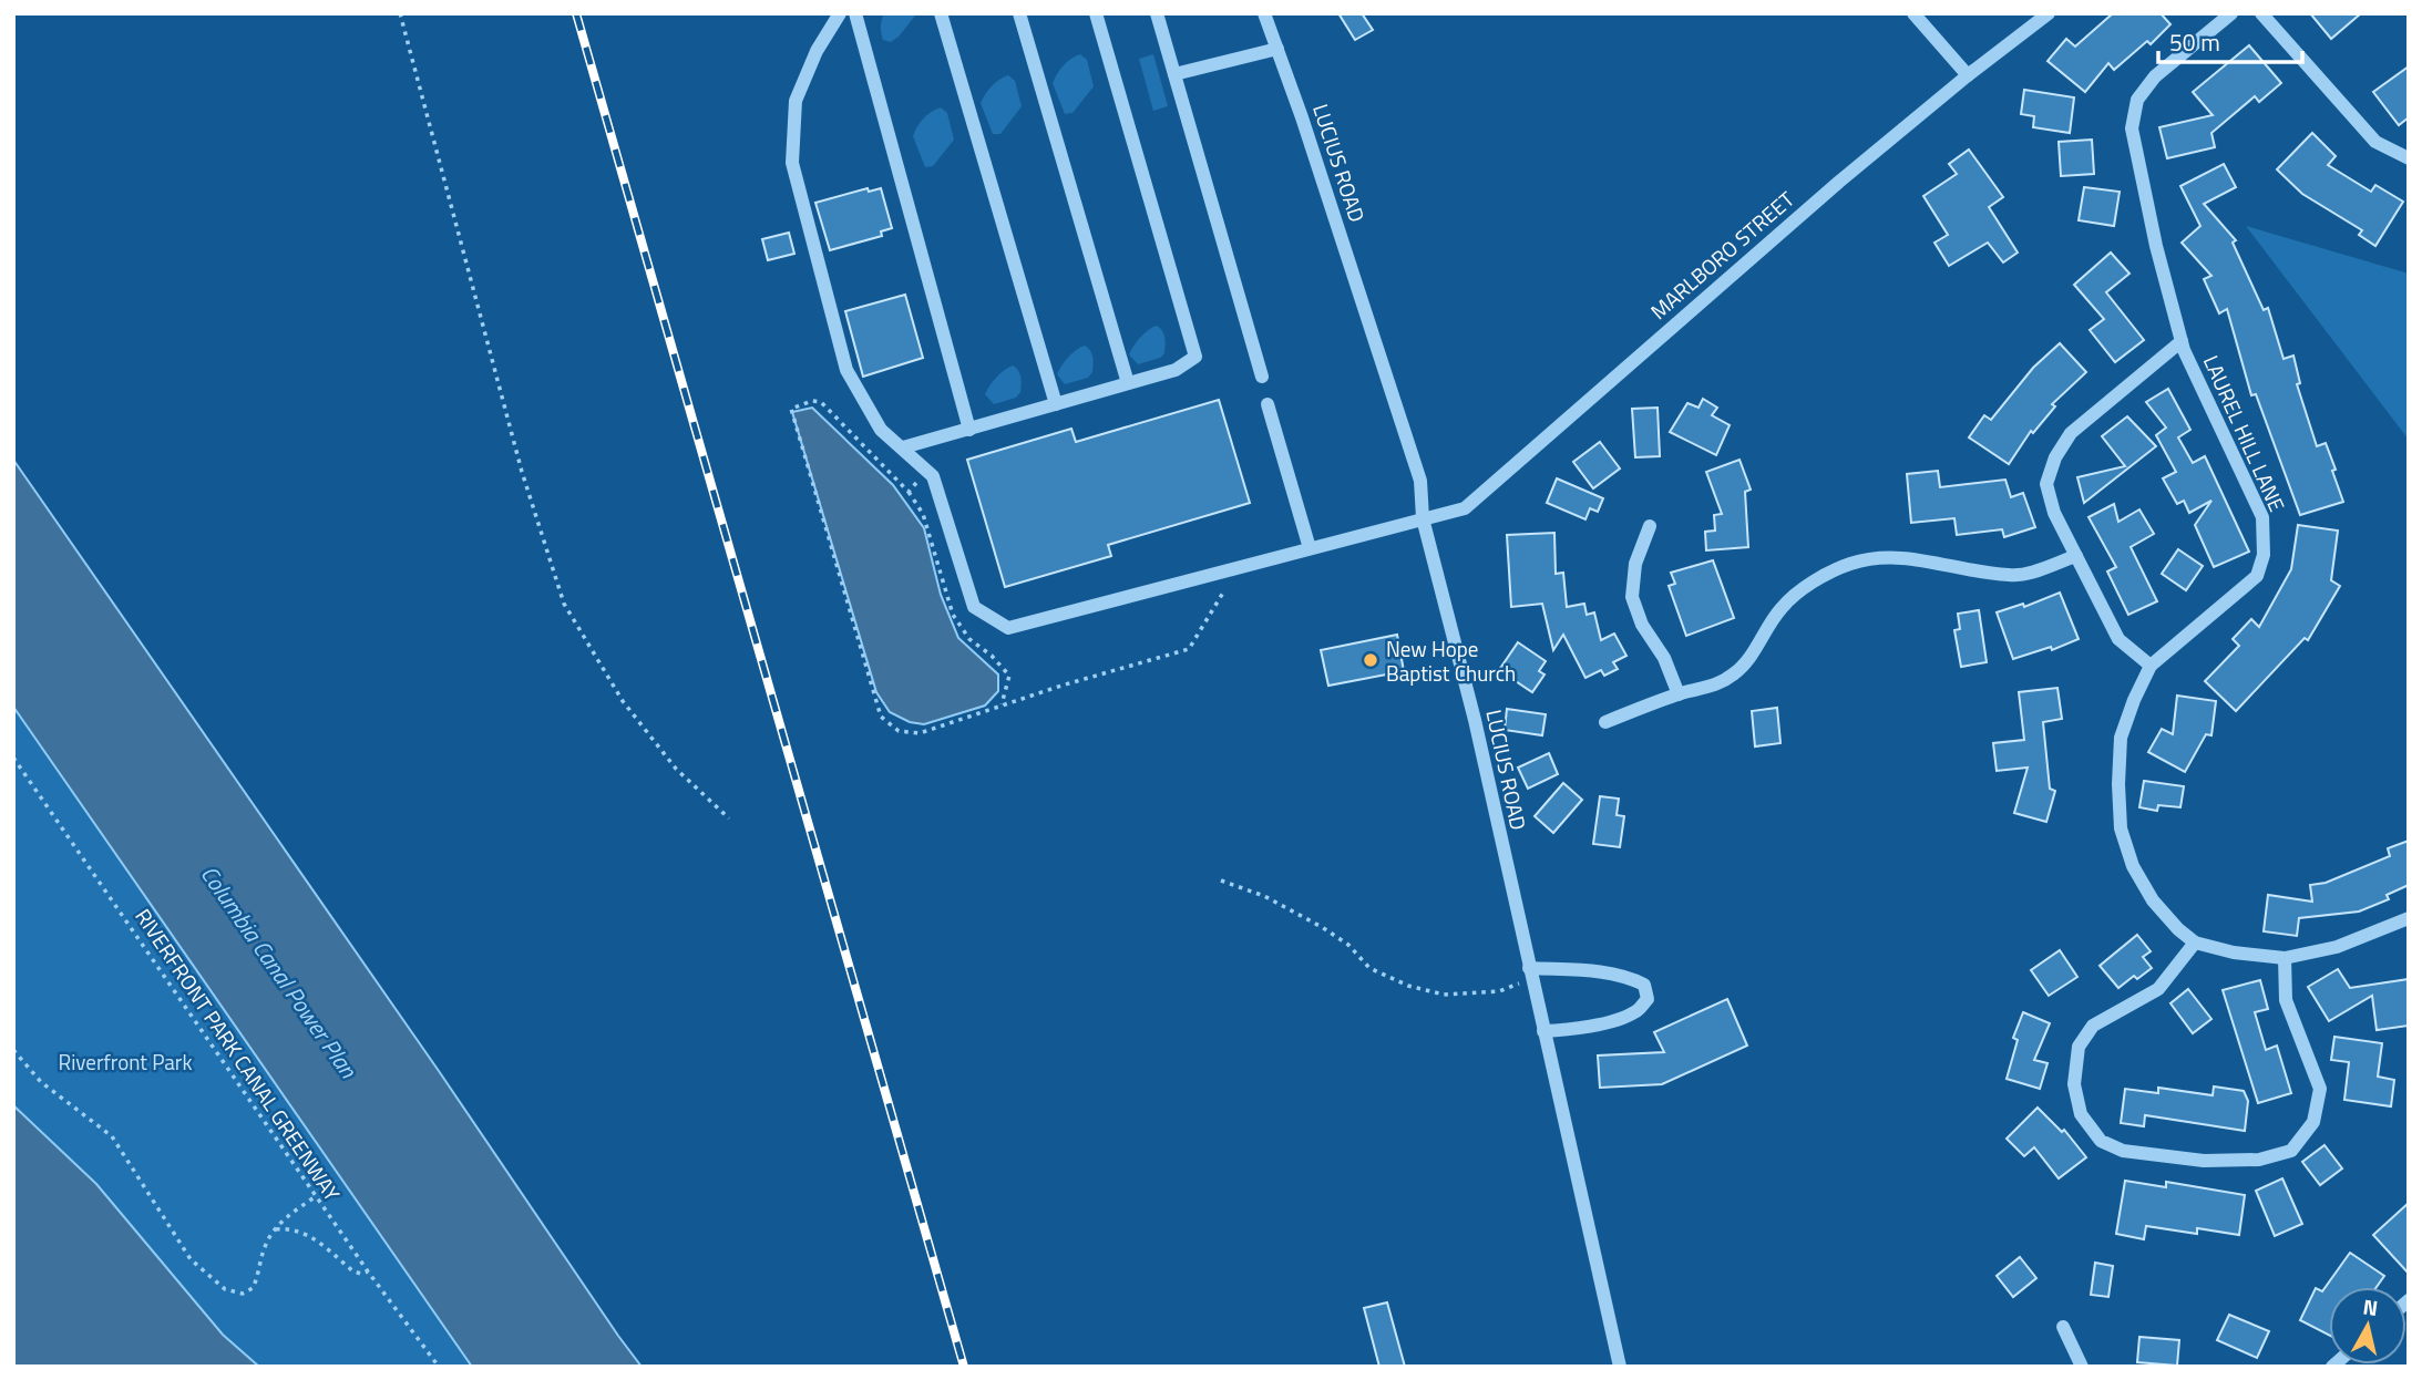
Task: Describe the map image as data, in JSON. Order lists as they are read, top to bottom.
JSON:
{
  "streets": {
    "street": ["LUCIUS ROAD", "MARLBORO STREET", "LAUREL HILL LANE"],
    "path": ["RIVERFRONT PARK CANAL GREENWAY"]
  },
  "crossings": [
    ["LUCIUS ROAD", "MARLBORO STREET"]
  ],
  "water": ["Columbia Canal Power Plan"],
  "parks": ["Riverfront Park"],
  "places": ["New Hope Baptist Church"],
  "scale_bar": "50 m",
  "north": "top"
}
